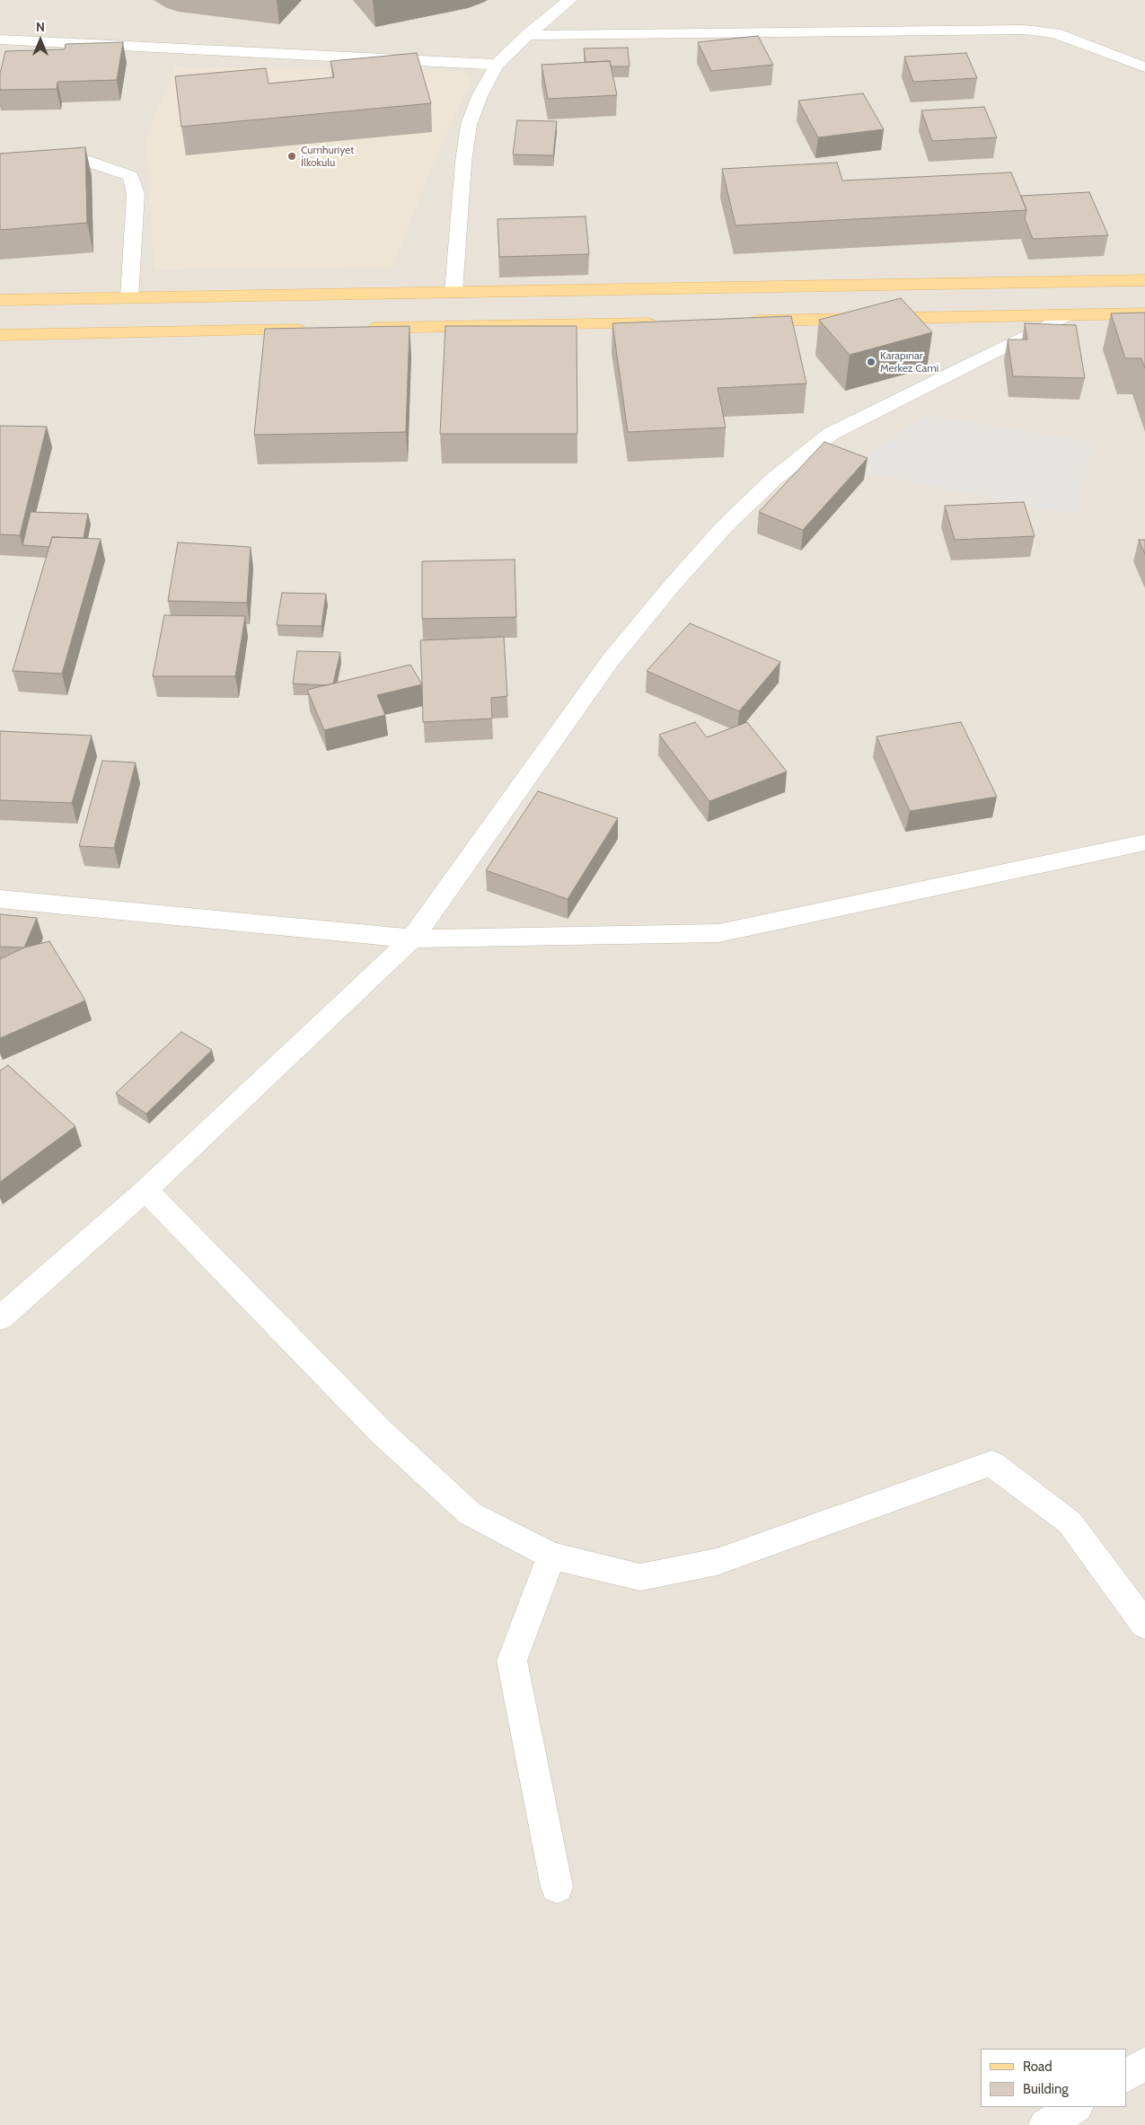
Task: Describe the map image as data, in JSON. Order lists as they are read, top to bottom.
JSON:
{
  "places": ["Cumhuriyet İlkokulu", "Karapınar Merkez Cami"],
  "legend": ["Road", "Building"],
  "north": "top"
}
